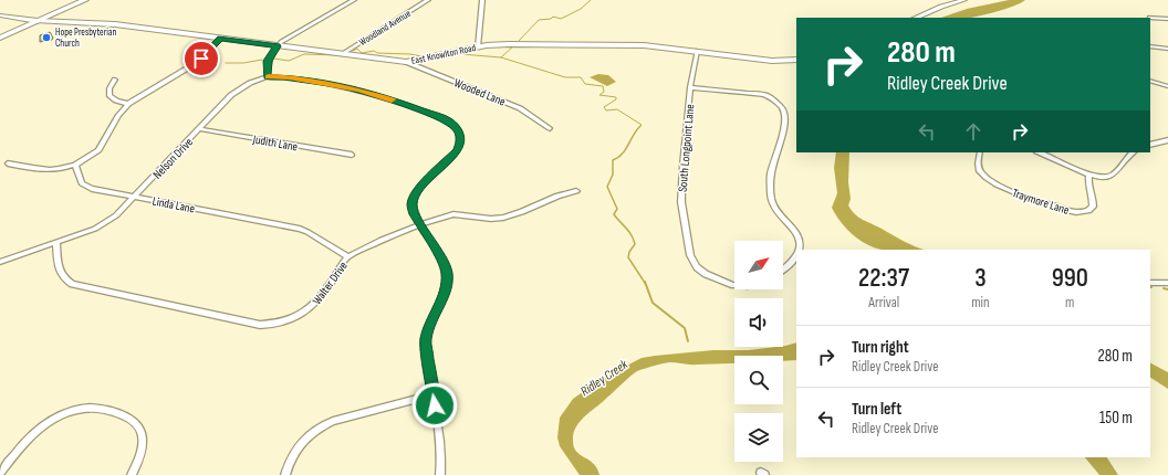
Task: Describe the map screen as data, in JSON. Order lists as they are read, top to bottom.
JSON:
{
  "streets": {
    "main road": ["East Knowlton Road"],
    "street": [
      "Woodland Avenue",
      "Wooded Lane",
      "Judith Lane",
      "South Longpoint Lane",
      "Nelson Drive",
      "Traymore Lane",
      "Linda Lane",
      "Walter Drive"
    ]
  },
  "crossings": [
    ["Woodland Avenue", "East Knowlton Road"],
    ["East Knowlton Road", "Wooded Lane"],
    ["East Knowlton Road", "South Longpoint Lane"],
    ["Judith Lane", "Nelson Drive"],
    ["Nelson Drive", "Linda Lane"],
    ["Nelson Drive", "Walter Drive"],
    ["Linda Lane", "Walter Drive"]
  ],
  "water": ["Ridley Creek"],
  "places": ["Hope Presbyterian Church"],
  "north": "top right",
  "page": {
    "turn": ["280 m", "Ridley Creek Drive"],
    "eta": [
      "22:37",
      "Arrival",
      "3",
      "min",
      "990",
      "m"
    ],
    "list": [
      {
        "name": "Turn right",
        "note": "Ridley Creek Drive",
        "value": "280 m"
      },
      {
        "name": "Turn left",
        "note": "Ridley Creek Drive",
        "value": "150 m"
      }
    ]
  }
}
